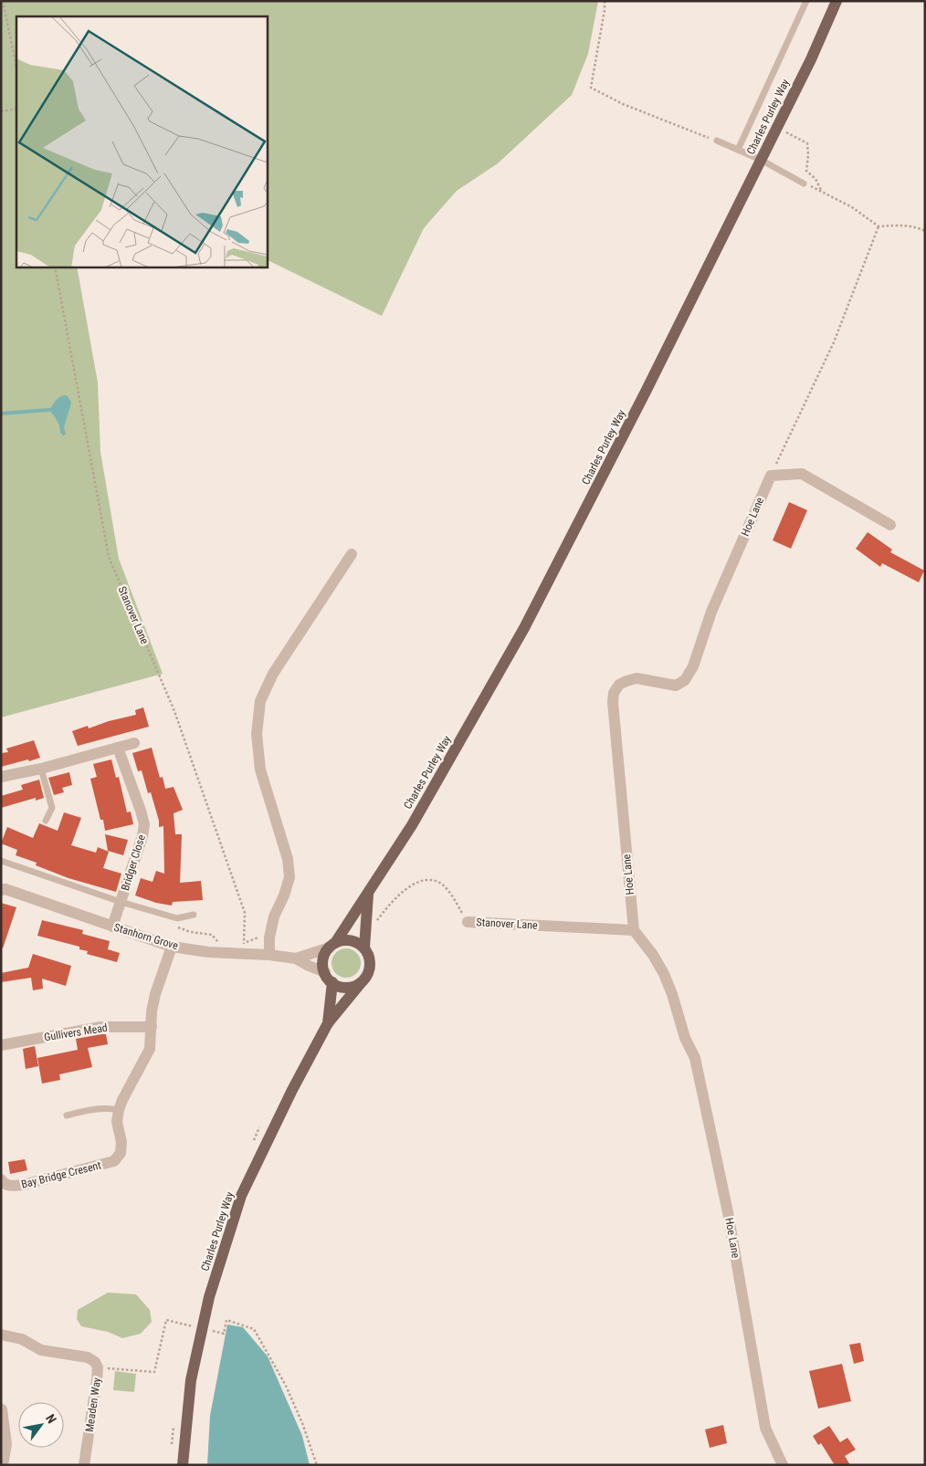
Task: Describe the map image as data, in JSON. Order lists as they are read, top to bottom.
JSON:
{
  "streets": {
    "main road": ["Charles Purley Way"],
    "street": [
      "Hoe Lane",
      "Stanover Lane",
      "Bridger Close",
      "Stanhorn Grove",
      "Gullivers Mead",
      "Bay Bridge Cresent",
      "Meaden Way"
    ]
  },
  "crossings": [
    ["Charles Purley Way", "Stanover Lane"],
    ["Charles Purley Way", "Stanhorn Grove"],
    ["Hoe Lane", "Stanover Lane"],
    ["Stanover Lane", "Stanhorn Grove"],
    ["Bridger Close", "Stanhorn Grove"],
    ["Stanhorn Grove", "Bay Bridge Cresent"],
    ["Gullivers Mead", "Bay Bridge Cresent"]
  ],
  "north": "top right"
}
